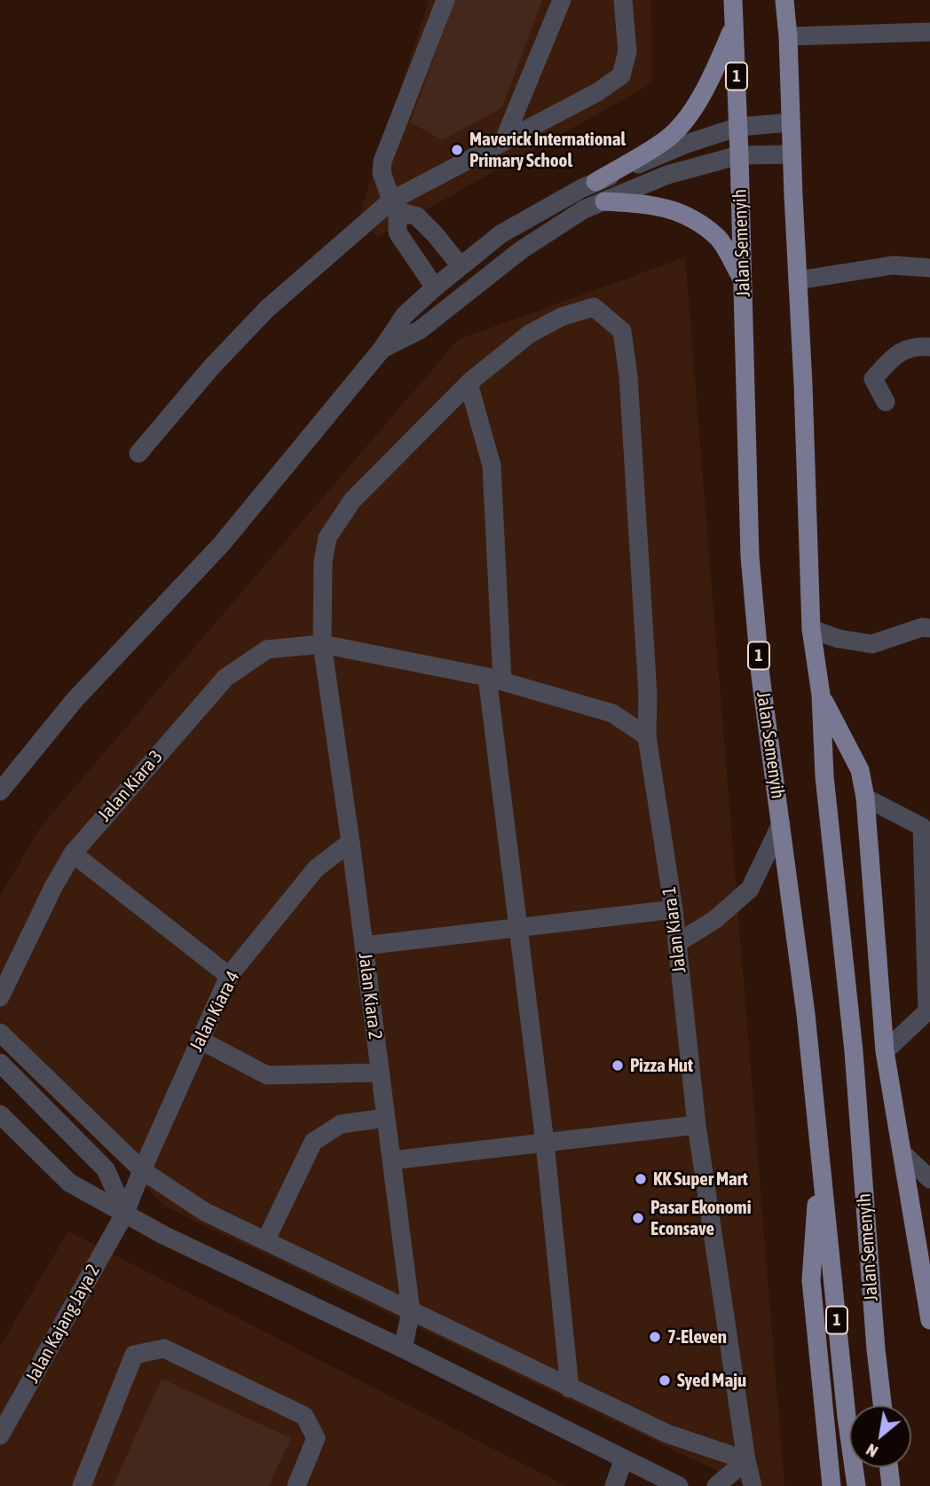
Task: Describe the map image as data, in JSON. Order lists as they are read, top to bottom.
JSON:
{
  "streets": {
    "main road": ["1", "Jalan Semenyih"],
    "street": [
      "Jalan Kiara 3",
      "Jalan Kiara 1",
      "Jalan Kiara 2",
      "Jalan Kiara 4",
      "Jalan Kajang Jaya 2"
    ]
  },
  "crossings": [
    ["1", "Jalan Semenyih"],
    ["Jalan Kiara 3", "Jalan Kiara 2"],
    ["Jalan Kiara 1", "Jalan Kiara 2"],
    ["Jalan Kiara 2", "Jalan Kiara 4"],
    ["Jalan Kiara 4", "Jalan Kajang Jaya 2"]
  ],
  "places": [
    "Maverick International Primary School",
    "Pizza Hut",
    "KK Super Mart",
    "Pasar Ekonomi Econsave",
    "7-Eleven",
    "Syed Maju"
  ],
  "north": "bottom left"
}
